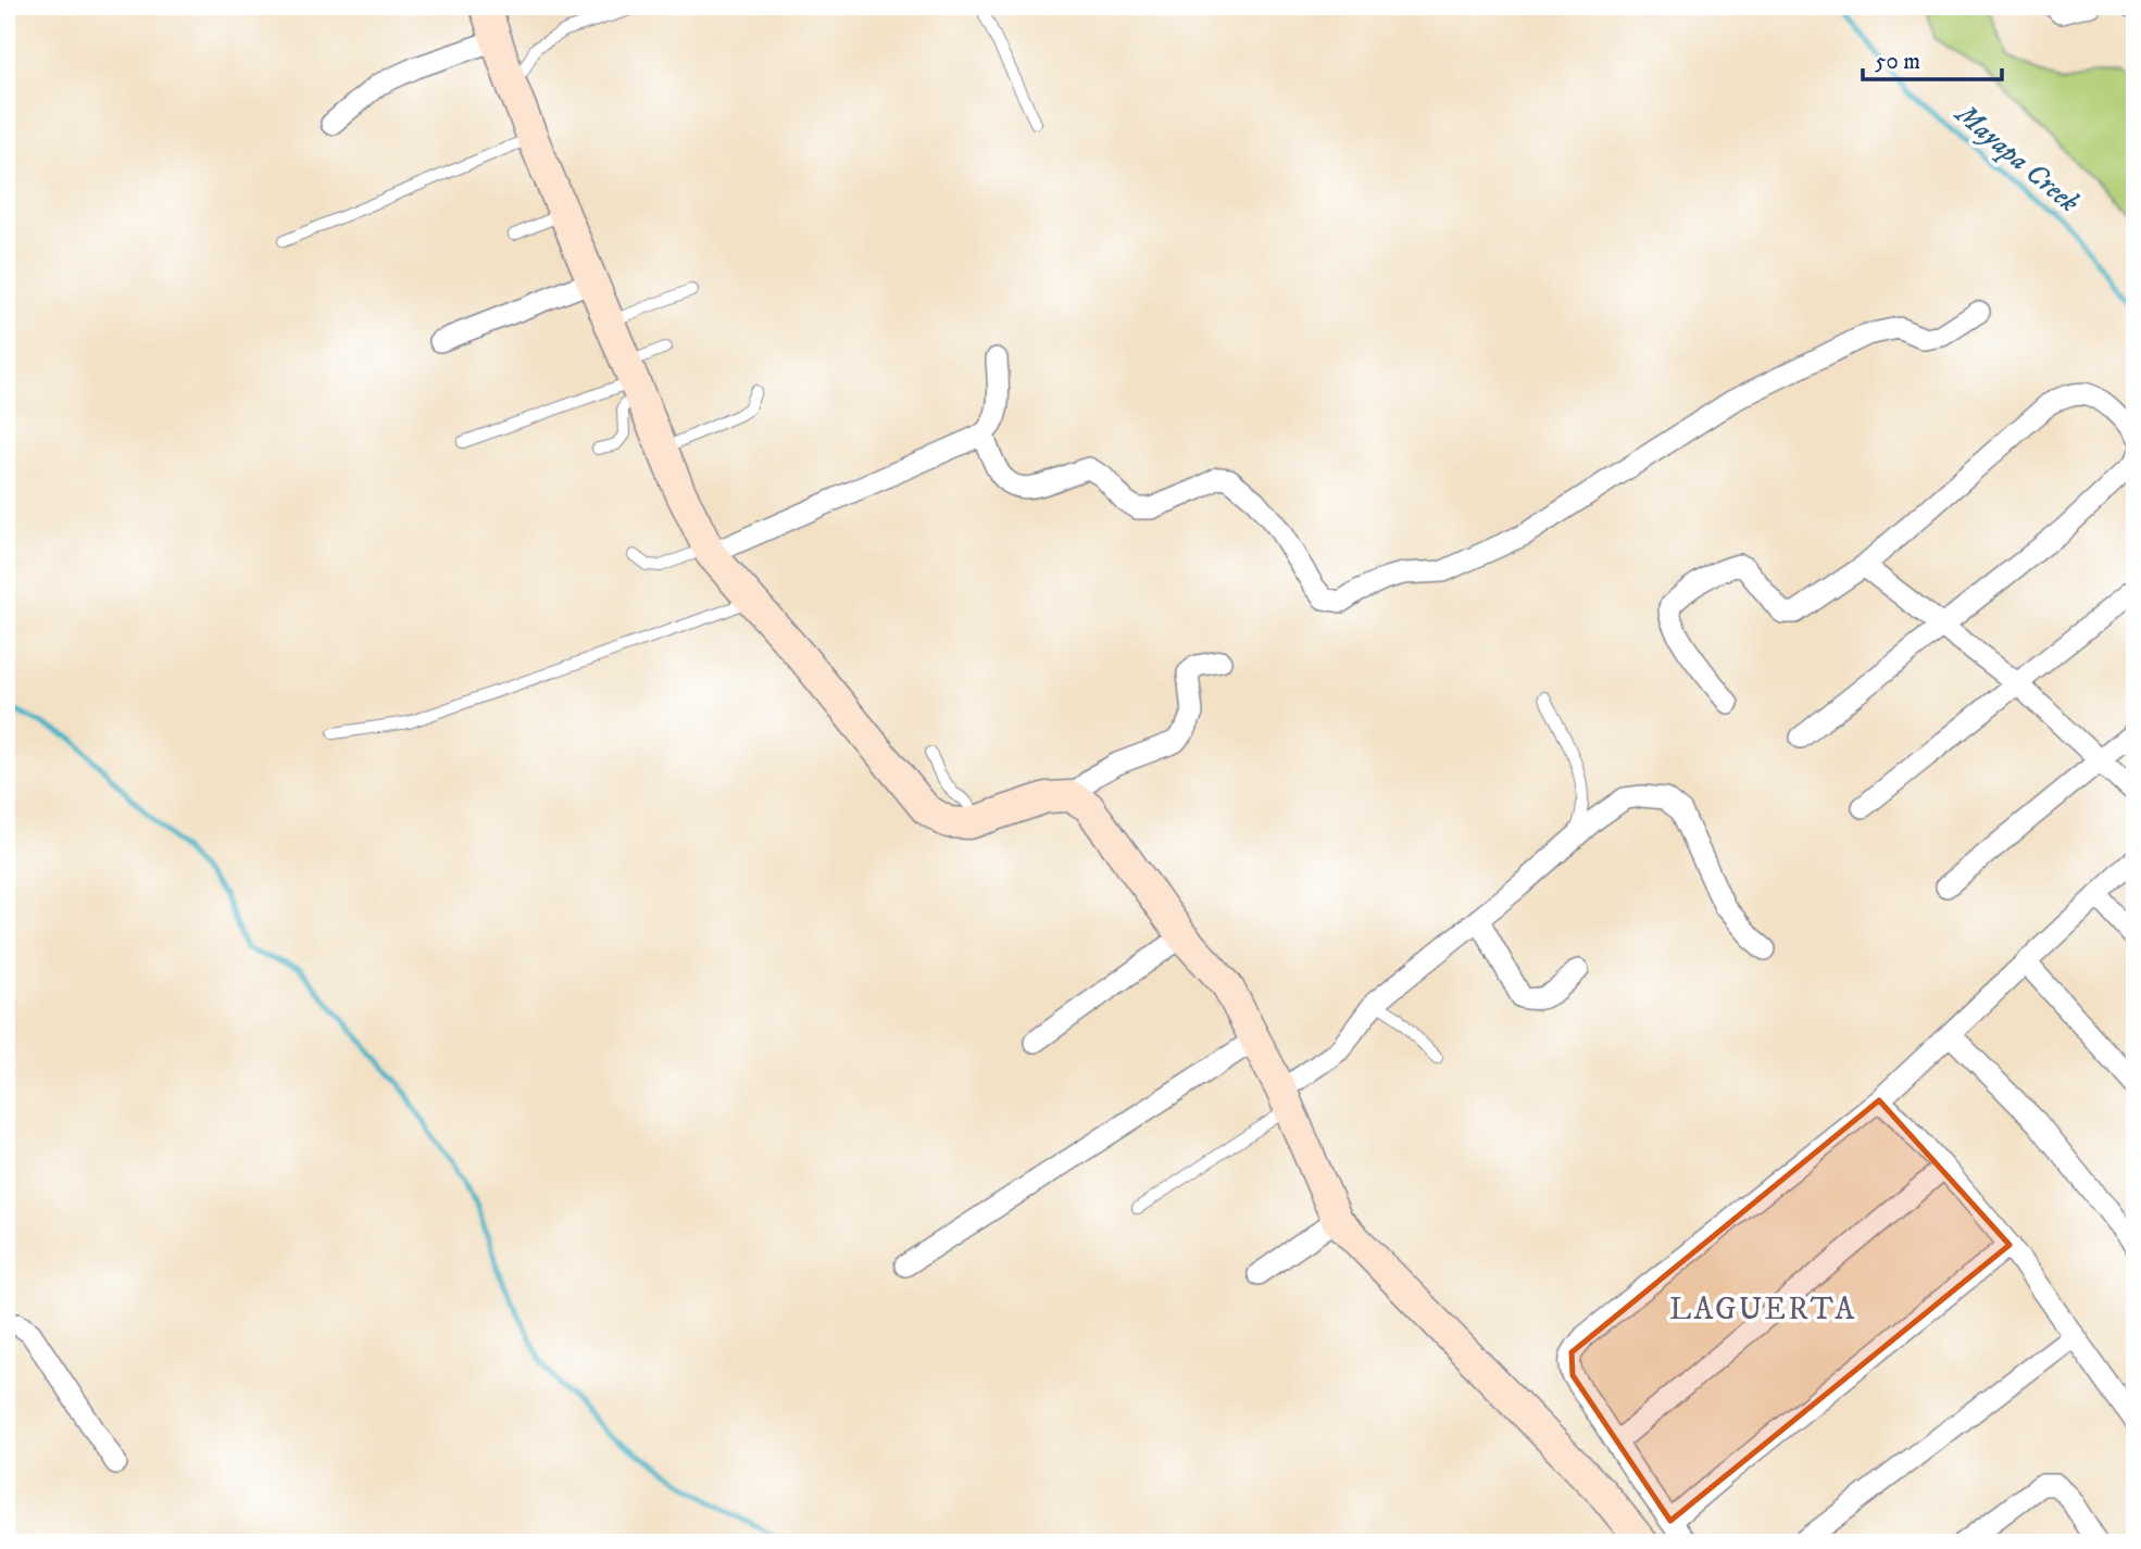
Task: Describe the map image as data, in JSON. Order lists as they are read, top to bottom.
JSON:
{
  "districts": ["LAGUERTA"],
  "water": ["Mayapa Creek"],
  "scale_bar": "50 m"
}
